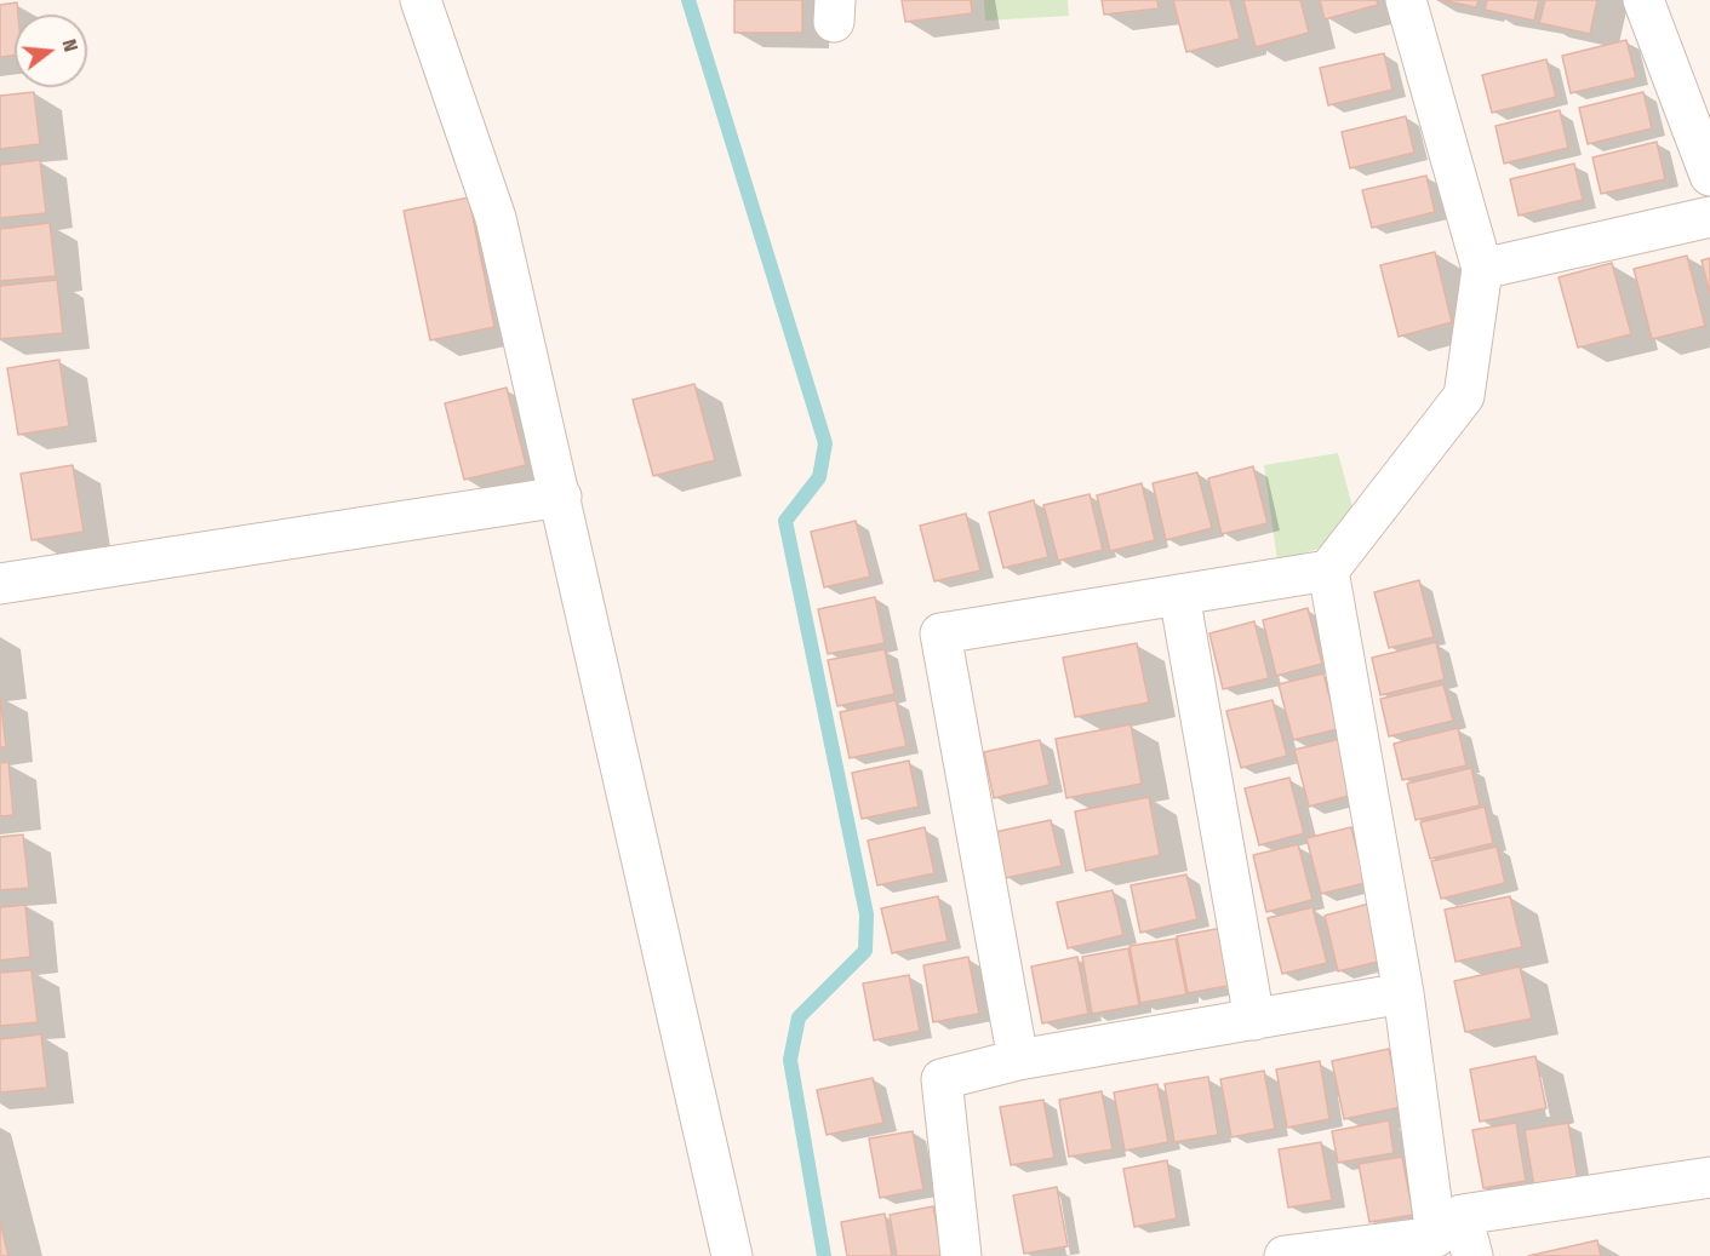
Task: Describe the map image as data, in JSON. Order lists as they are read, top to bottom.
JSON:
{
  "north": "right"
}
